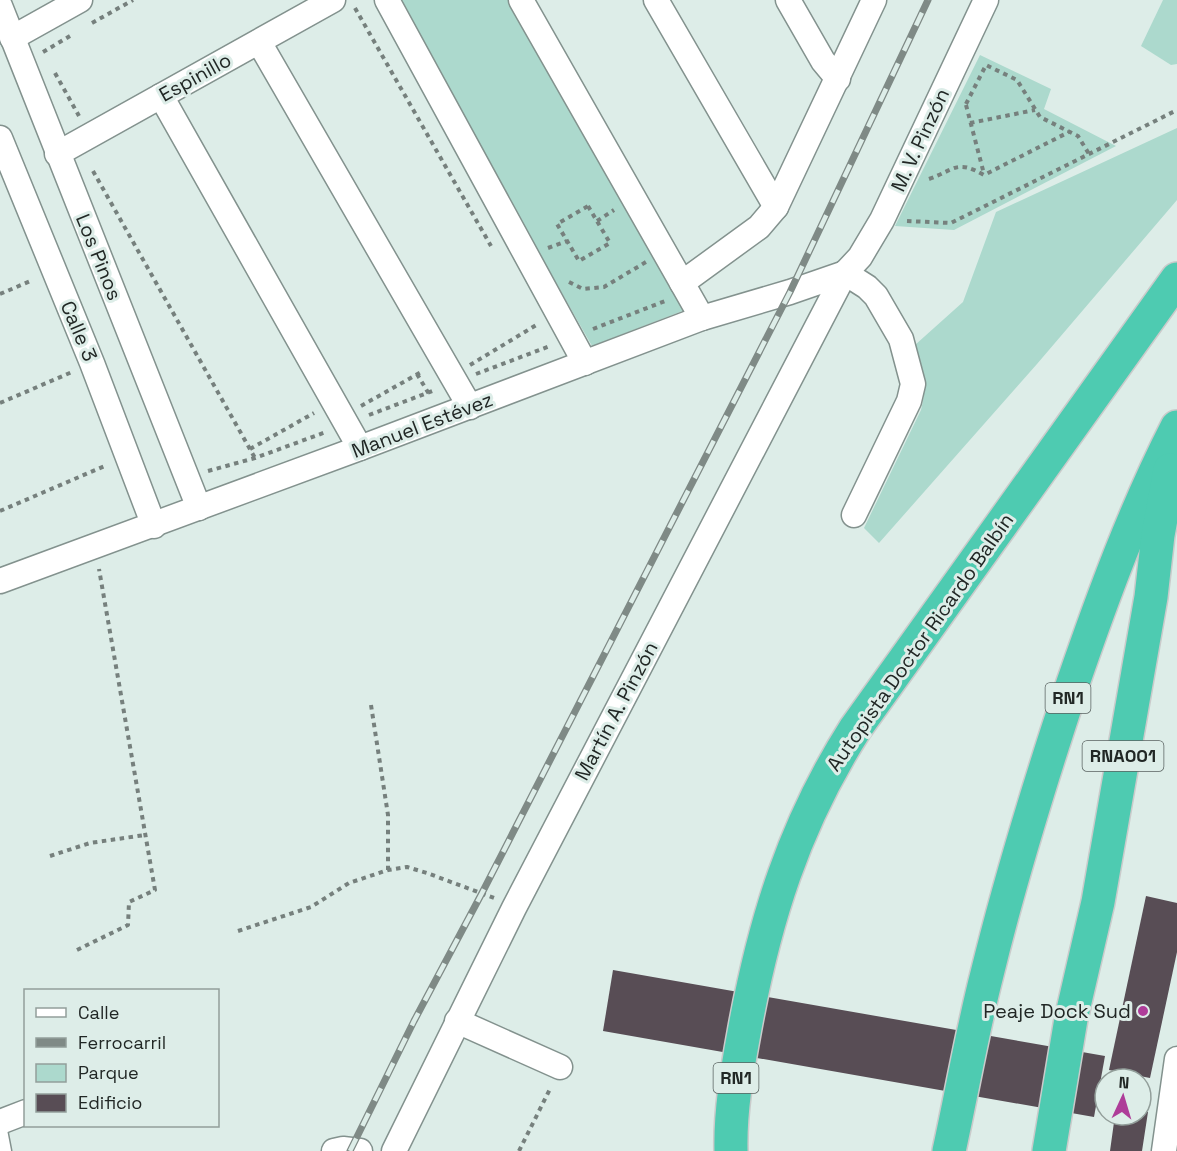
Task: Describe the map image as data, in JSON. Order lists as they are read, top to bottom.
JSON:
{
  "streets": {
    "highway": ["Autopista Doctor Ricardo Balbín", "RN1", "RNA001"],
    "street": [
      "Espinillo",
      "M. V. Pinzón",
      "Los Pinos",
      "Calle 3",
      "Manuel Estévez",
      "Martín A. Pinzón"
    ]
  },
  "crossings": [
    ["Espinillo", "Los Pinos"],
    ["M. V. Pinzón", "Manuel Estévez"],
    ["M. V. Pinzón", "Martín A. Pinzón"],
    ["Los Pinos", "Manuel Estévez"],
    ["Calle 3", "Manuel Estévez"],
    ["Manuel Estévez", "Martín A. Pinzón"],
    ["RN1", "RNA001"]
  ],
  "places": ["Peaje Dock Sud"],
  "legend": [
    "Calle",
    "Ferrocarril",
    "Parque",
    "Edificio"
  ],
  "north": "top"
}
